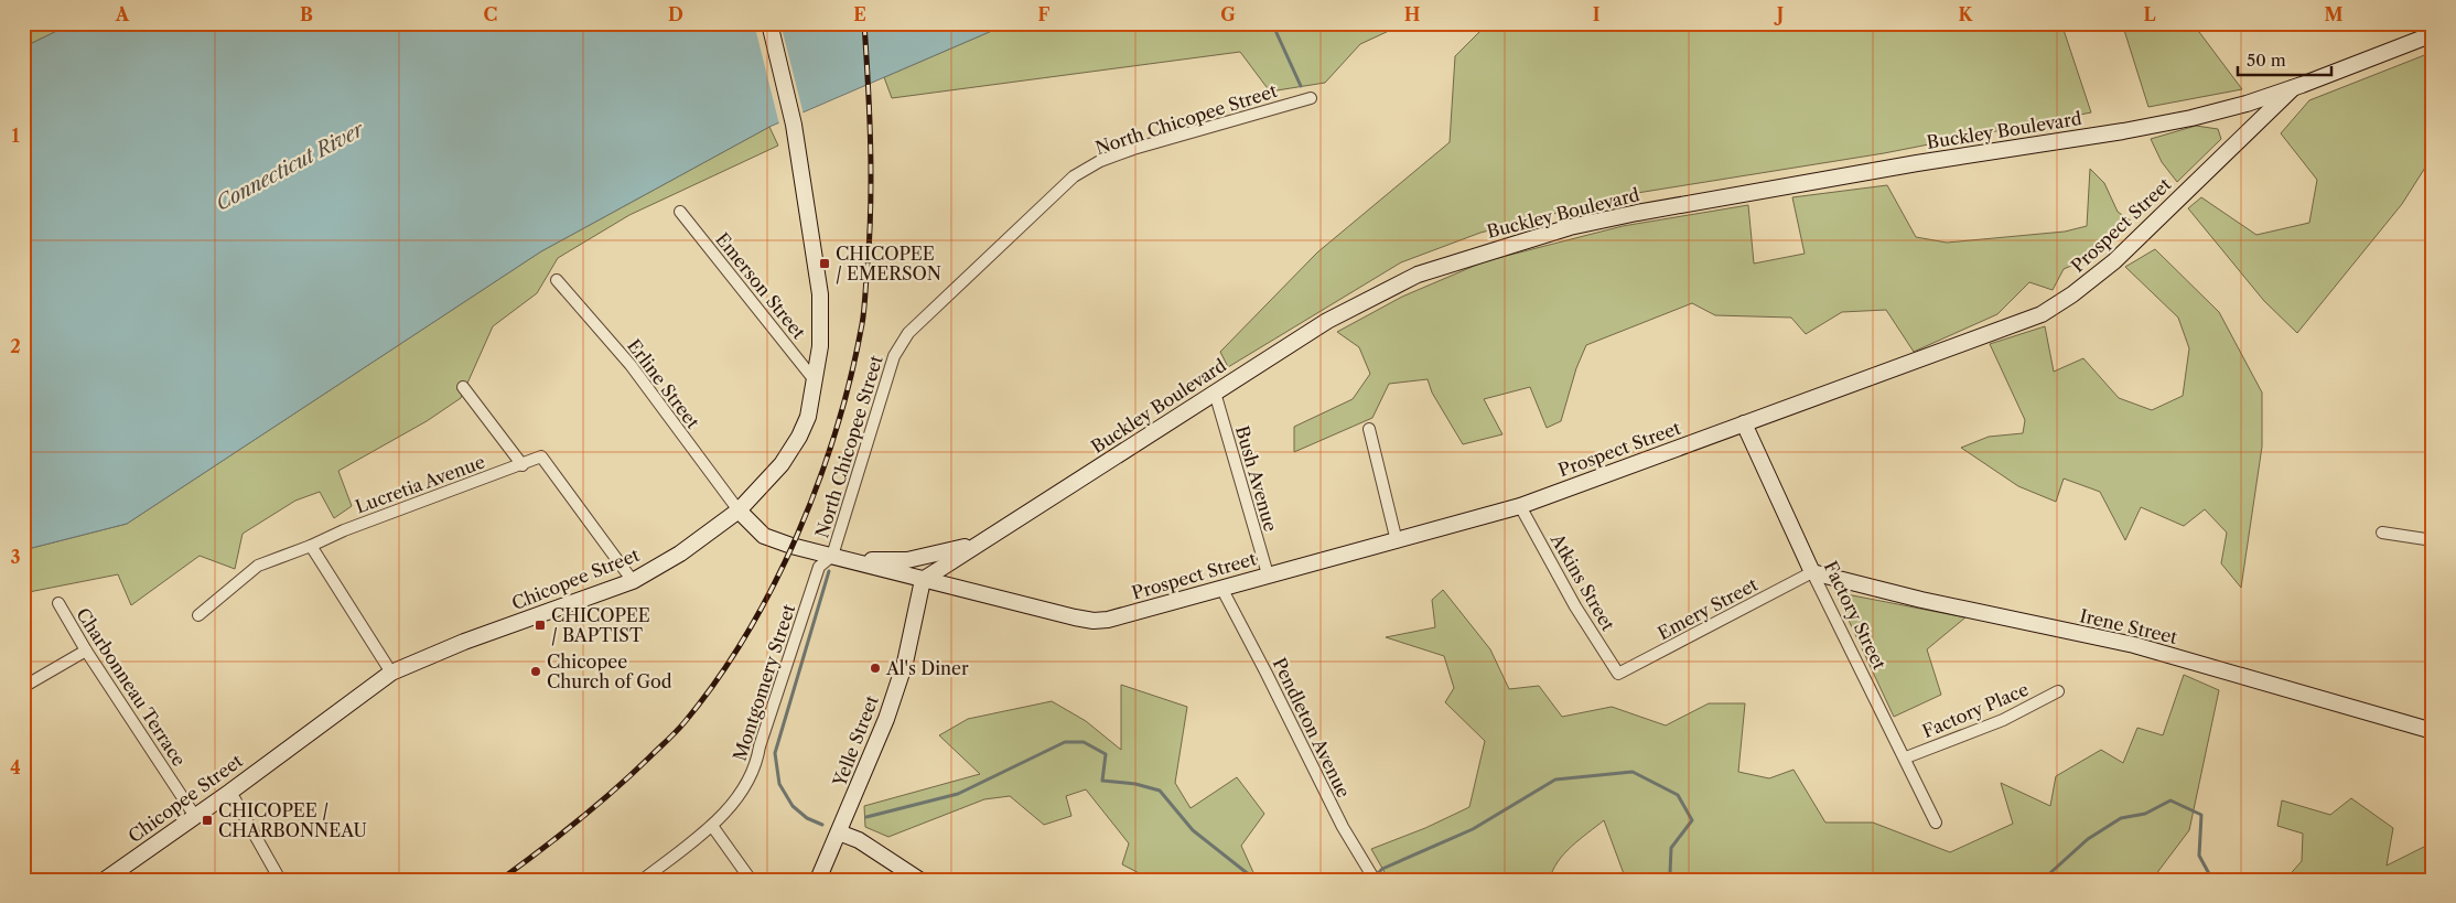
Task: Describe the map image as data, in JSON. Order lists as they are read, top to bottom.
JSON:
{
  "streets": {
    "main road": [
      "Buckley Boulevard",
      "Prospect Street",
      "Chicopee Street",
      "Factory Street",
      "Irene Street",
      "Yelle Street"
    ],
    "street": [
      "North Chicopee Street",
      "Emerson Street",
      "Erline Street",
      "Bush Avenue",
      "Lucretia Avenue",
      "Atkins Street",
      "Emery Street",
      "Montgomery Street",
      "Charbonneau Terrace",
      "Factory Place",
      "Pendleton Avenue"
    ]
  },
  "crossings": [
    ["North Chicopee Street", "Prospect Street"],
    ["North Chicopee Street", "Montgomery Street"],
    ["Buckley Boulevard", "Prospect Street"],
    ["Buckley Boulevard", "Bush Avenue"],
    ["Buckley Boulevard", "Yelle Street"],
    ["Prospect Street", "Erline Street"],
    ["Prospect Street", "Bush Avenue"],
    ["Prospect Street", "Chicopee Street"],
    ["Prospect Street", "Atkins Street"],
    ["Prospect Street", "Factory Street"],
    ["Prospect Street", "Montgomery Street"],
    ["Prospect Street", "Pendleton Avenue"],
    ["Prospect Street", "Yelle Street"],
    ["Emerson Street", "Chicopee Street"],
    ["Erline Street", "Chicopee Street"],
    ["Lucretia Avenue", "Chicopee Street"],
    ["Chicopee Street", "Charbonneau Terrace"],
    ["Atkins Street", "Emery Street"],
    ["Emery Street", "Factory Street"],
    ["Emery Street", "Irene Street"],
    ["Factory Street", "Irene Street"],
    ["Factory Street", "Factory Place"]
  ],
  "water": ["Connecticut River"],
  "places": {
    "transit": ["CHICOPEE / EMERSON", "CHICOPEE / BAPTIST", "CHICOPEE / CHARBONNEAU"],
    "other": ["Al's Diner", "Chicopee Church of God"]
  },
  "scale_bar": "50 m",
  "grid": {
    "columns": [
      "A",
      "B",
      "C",
      "D",
      "E",
      "F",
      "G",
      "H",
      "I",
      "J",
      "K",
      "L",
      "M"
    ],
    "rows": [
      "1",
      "2",
      "3",
      "4"
    ]
  }
}
